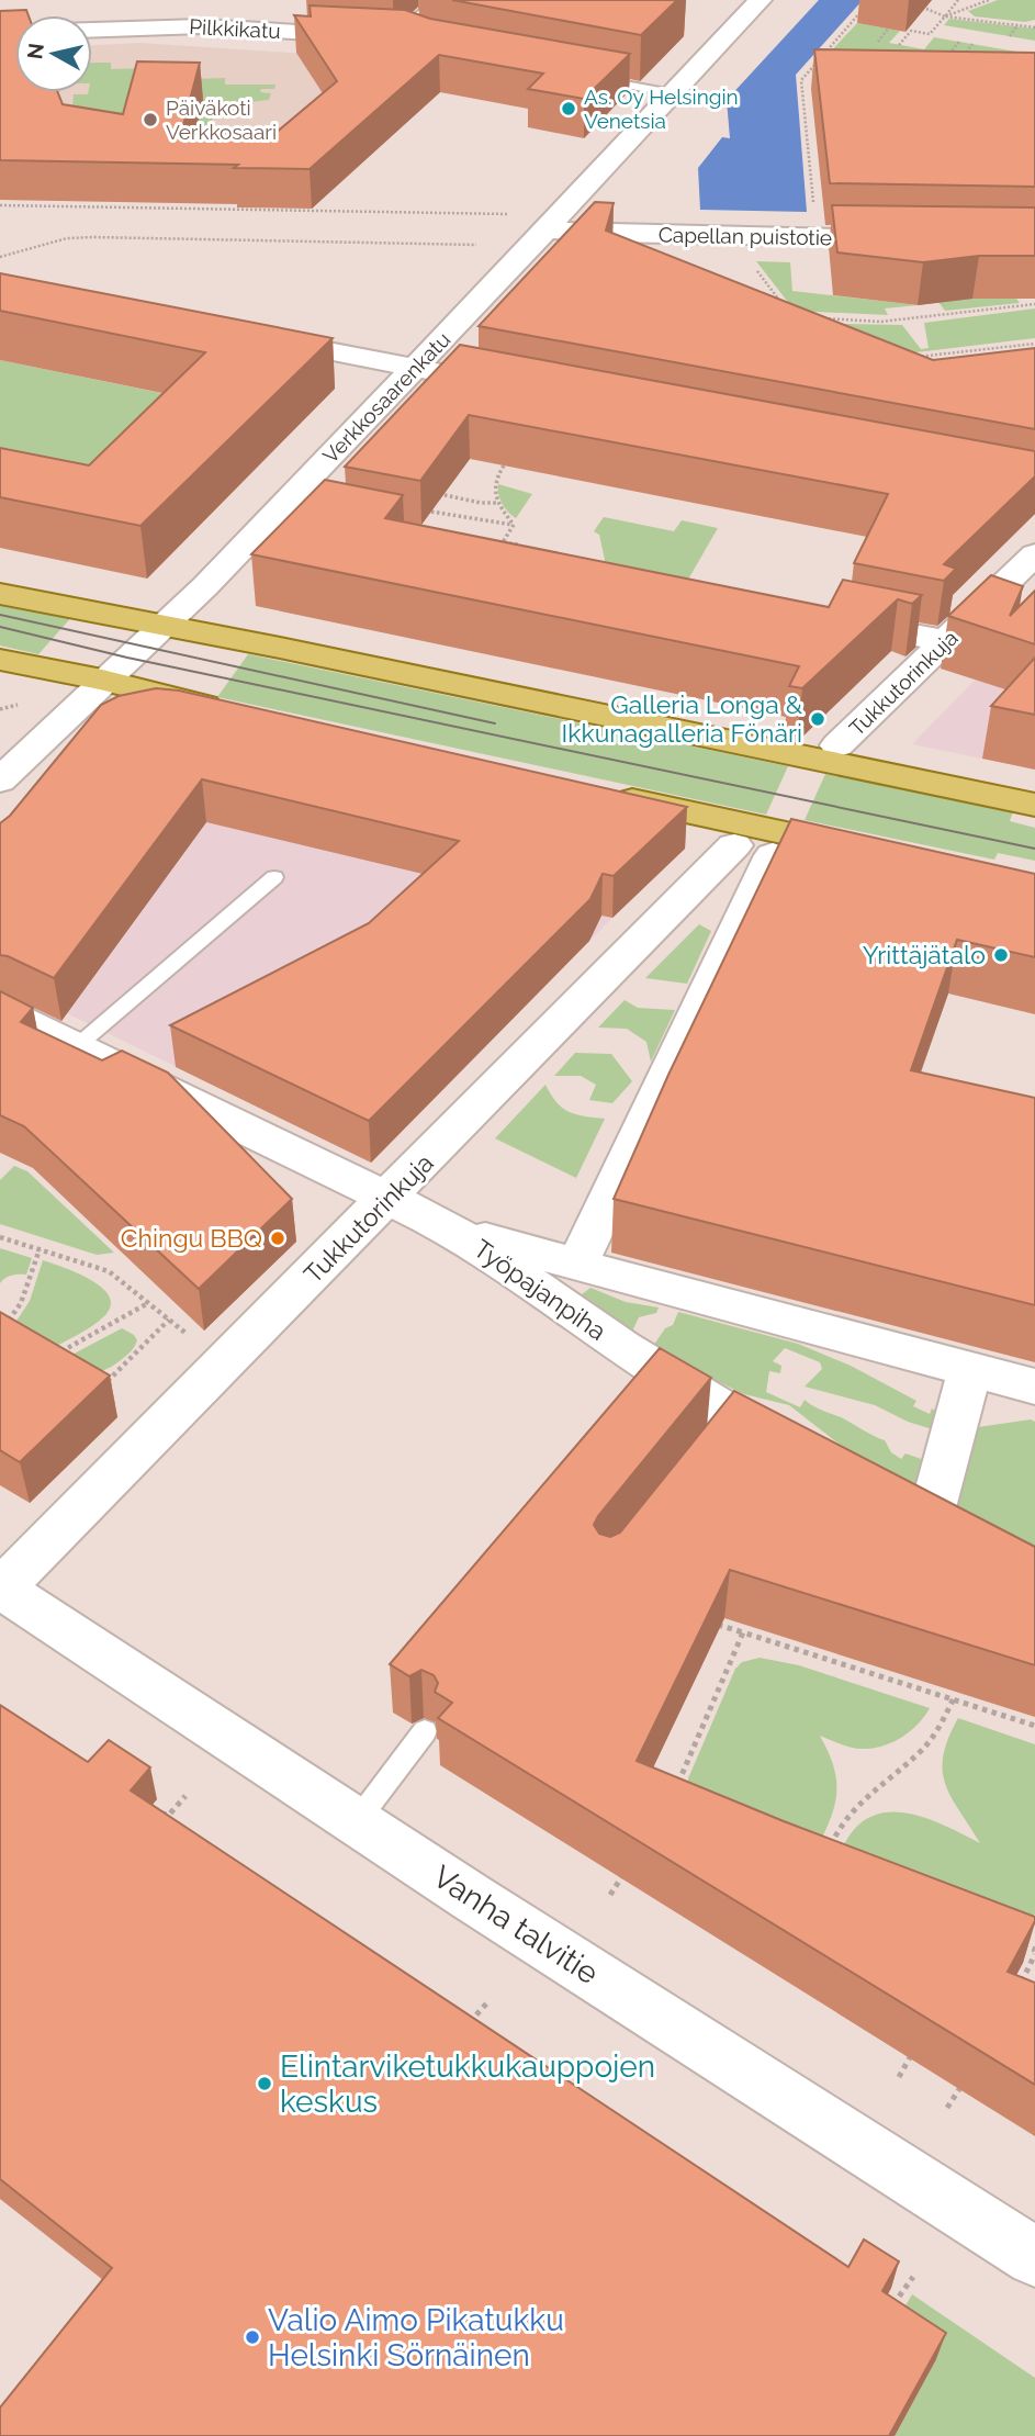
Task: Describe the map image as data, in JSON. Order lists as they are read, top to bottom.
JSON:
{
  "streets": {
    "street": [
      "Pilkkikatu",
      "Capellan puistotie",
      "Verkkosaarenkatu",
      "Tukkutorinkuja",
      "Työpajanpiha",
      "Vanha talvitie"
    ]
  },
  "crossings": [
    ["Capellan puistotie", "Verkkosaarenkatu"],
    ["Tukkutorinkuja", "Työpajanpiha"],
    ["Tukkutorinkuja", "Vanha talvitie"]
  ],
  "places": [
    "As. Oy Helsingin Venetsia",
    "Päiväkoti Verkkosaari",
    "Galleria Longa & Ikkunagalleria Fönäri",
    "Yrittäjätalo",
    "Chingu BBQ",
    "Elintarviketukkukauppojen keskus",
    "Valio Aimo Pikatukku Helsinki Sörnäinen"
  ],
  "north": "left"
}
